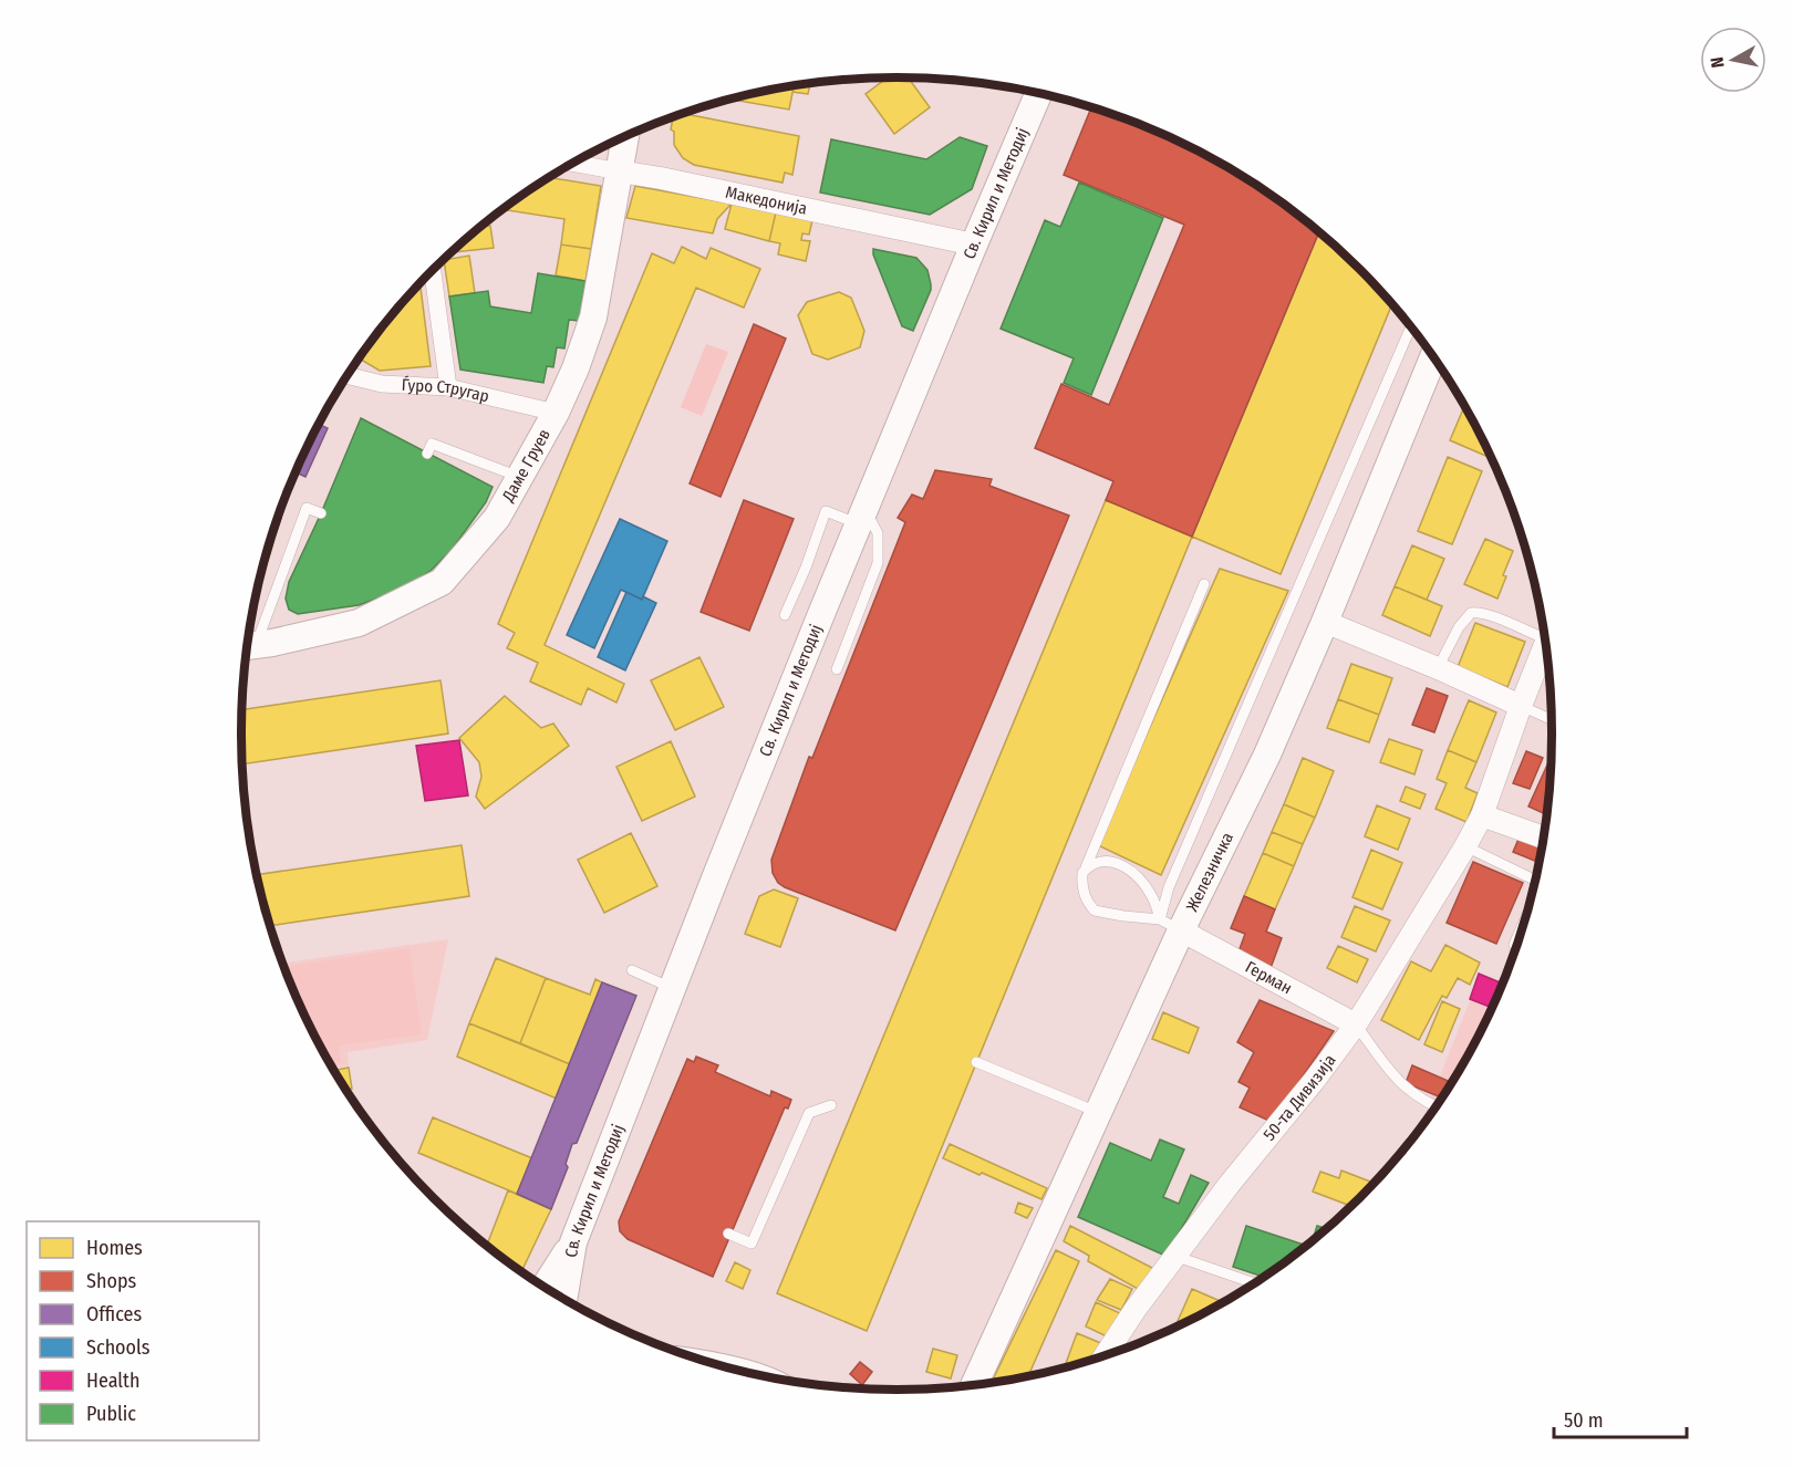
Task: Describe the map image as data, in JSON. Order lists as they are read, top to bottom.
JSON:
{
  "streets": {
    "street": [
      "Св. Кирил и Методиј",
      "Македонија",
      "Ѓуро Стругар",
      "Даме Груев",
      "Железничка",
      "Герман",
      "50-та Дивизија"
    ]
  },
  "crossings": [
    ["Св. Кирил и Методиј", "Македонија"],
    ["Македонија", "Даме Груев"],
    ["Ѓуро Стругар", "Даме Груев"],
    ["Железничка", "Герман"],
    ["Герман", "50-та Дивизија"]
  ],
  "legend": [
    "Homes",
    "Shops",
    "Offices",
    "Schools",
    "Health",
    "Public"
  ],
  "scale_bar": "50 m",
  "north": "left"
}
